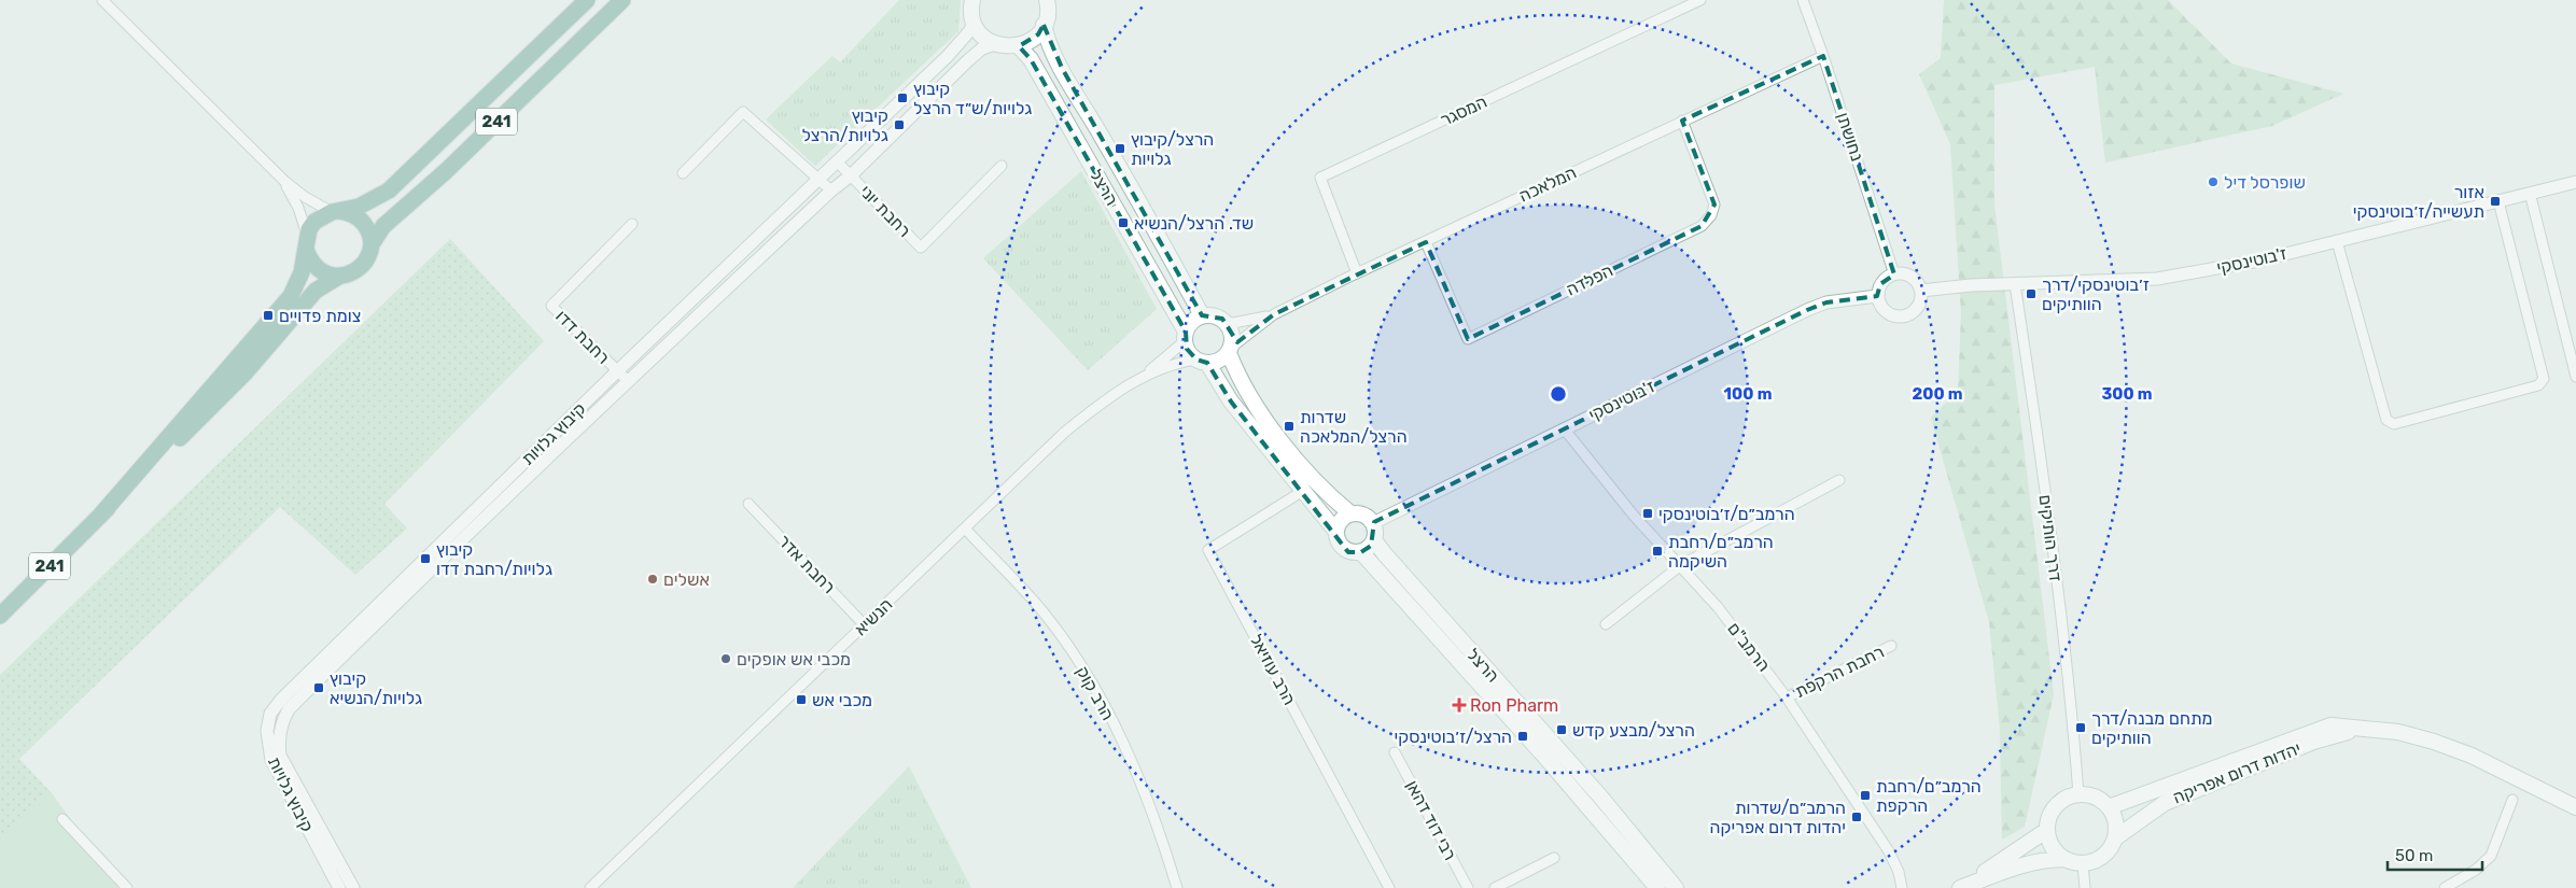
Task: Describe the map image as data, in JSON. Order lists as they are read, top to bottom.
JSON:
{
  "streets": {
    "main road": ["241", "הרצל", "יהדות דרום אפריקה"],
    "street": [
      "המסגר",
      "נחושתן",
      "המלאכה",
      "רחבת יוני",
      "ז'בוטינסקי",
      "הפלדה",
      "רחבת דדו",
      "קיבוץ גלויות",
      "דרך הותיקים",
      "רחבת אדר",
      "הנשיא",
      "הרמב\"ם",
      "הרב עוזיאל",
      "רחבת הרקפת",
      "הרב קוק",
      "רבי דוד דהאן"
    ]
  },
  "crossings": [
    ["המסגר", "המלאכה"],
    ["נחושתן", "המלאכה"],
    ["נחושתן", "ז'בוטינסקי"],
    ["המלאכה", "הרצל"],
    ["המלאכה", "הפלדה"],
    ["המלאכה", "הנשיא"],
    ["הרצל", "ז'בוטינסקי"],
    ["הרצל", "הנשיא"],
    ["רחבת יוני", "קיבוץ גלויות"],
    ["ז'בוטינסקי", "דרך הותיקים"],
    ["ז'בוטינסקי", "הרמב\"ם"],
    ["רחבת דדו", "קיבוץ גלויות"],
    ["דרך הותיקים", "יהדות דרום אפריקה"],
    ["רחבת אדר", "הנשיא"],
    ["הנשיא", "הרב קוק"],
    ["הרמב\"ם", "רחבת הרקפת"]
  ],
  "places": {
    "transit": [
      "קיבוץ גלויות/ש״ד הרצל",
      "קיבוץ גלויות/הרצל",
      "הרצל/קיבוץ גלויות",
      "אזור תעשייה/ז׳בוטינסקי",
      "שד. הרצל/הנשיא",
      "ז׳בוטינסקי/דרך הוותיקים",
      "צומת פדויים",
      "שדרות הרצל/המלאכה",
      "הרמב״ם/ז׳בוטינסקי",
      "הרמב״ם/רחבת השיקמה",
      "קיבוץ גלויות/רחבת דדו",
      "קיבוץ גלויות/הנשיא",
      "מכבי אש",
      "מתחם מבנה/דרך הוותיקים",
      "הרצל/מבצע קדש",
      "הרצל/ז׳בוטינסקי",
      "הרמב״ם/רחבת הרקפת",
      "הרמב״ם/שדרות יהדות דרום אפריקה"
    ],
    "other": ["שופרסל דיל", "אשלים", "מכבי אש אופקים"],
    "health": ["Ron Pharm"]
  },
  "scale_bar": "50 m",
  "rings": ["100 m", "200 m", "300 m"]
}
